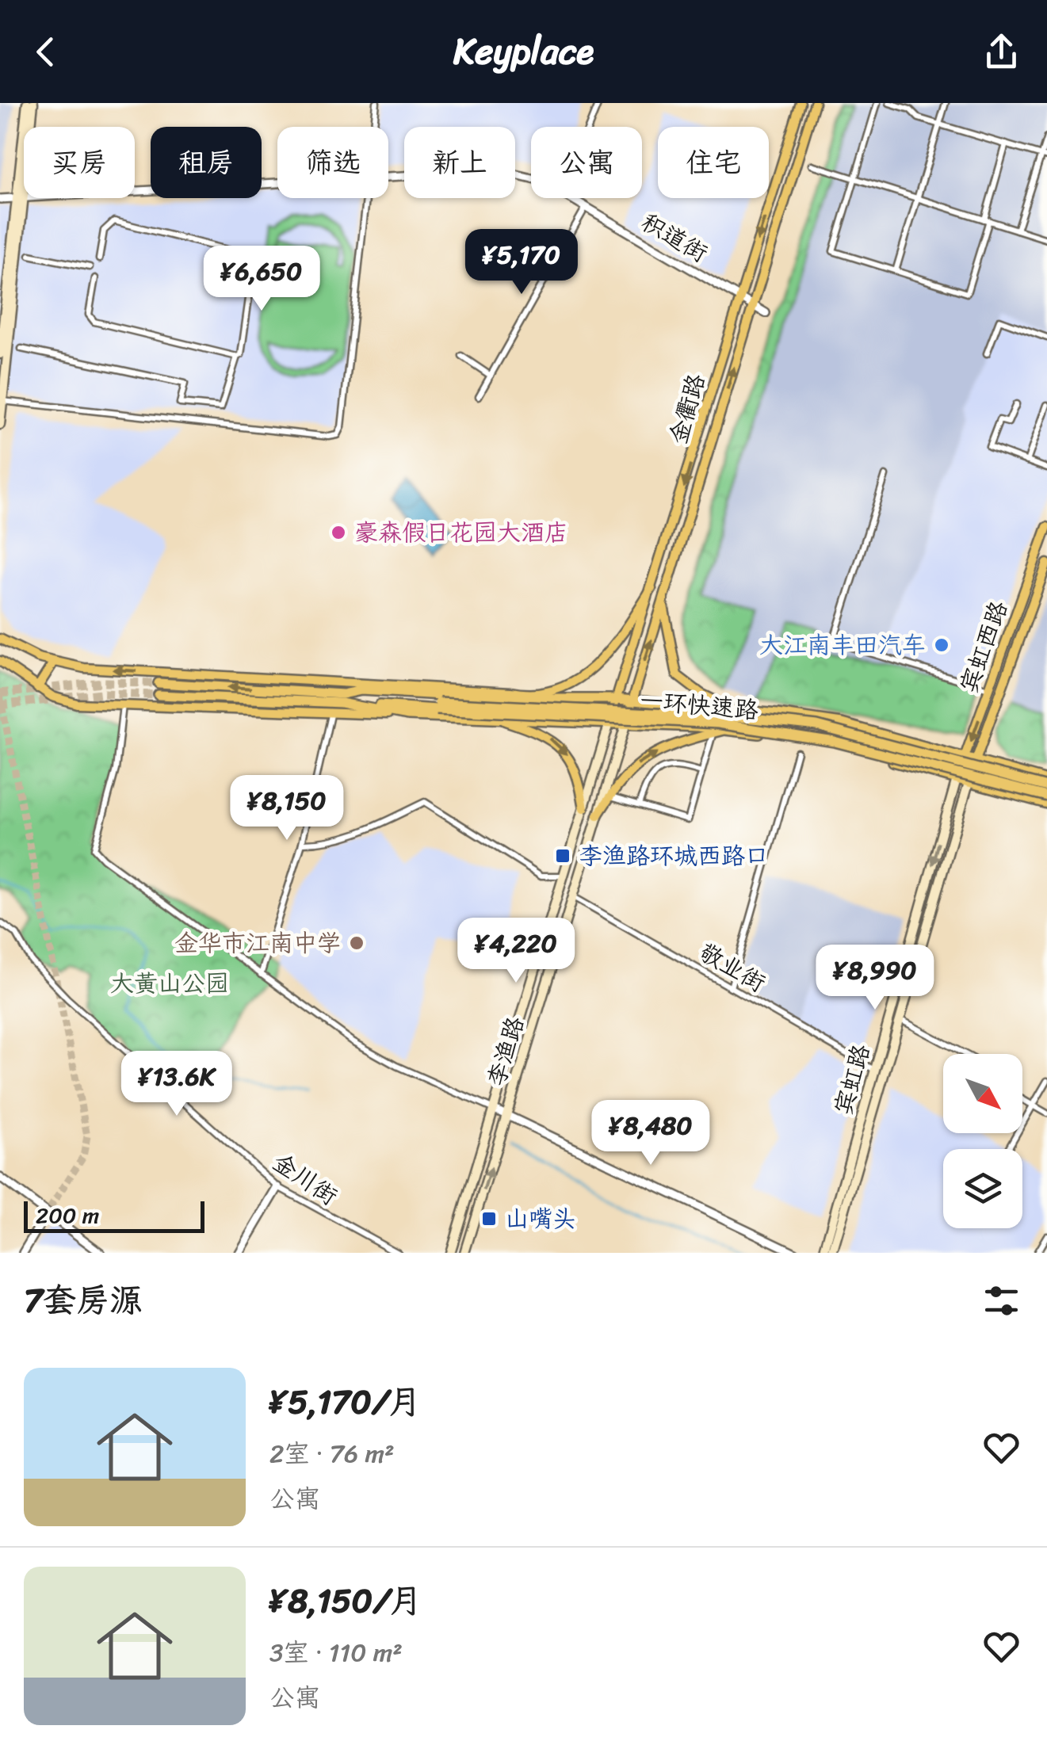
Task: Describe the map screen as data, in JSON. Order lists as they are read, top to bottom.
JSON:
{
  "streets": {
    "highway": ["一环快速路"],
    "main road": [
      "金衢路",
      "宾虹西路",
      "李渔路",
      "宾虹路"
    ],
    "street": ["积道街", "敬业街", "金川街"]
  },
  "crossings": [
    ["积道街", "金衢路"],
    ["金衢路", "李渔路"],
    ["宾虹西路", "宾虹路"],
    ["敬业街", "李渔路"],
    ["敬业街", "宾虹路"]
  ],
  "parks": ["大黄山公园"],
  "places": {
    "other": ["豪森假日花园大酒店", "大江南丰田汽车", "金华市江南中学"],
    "transit": ["李渔路环城西路口", "山嘴头"]
  },
  "scale_bar": "200 m",
  "north": "bottom right",
  "page": {
    "header": "Keyplace",
    "chip": [
      "买房",
      "租房",
      "筛选",
      "新上",
      "公寓",
      "住宅"
    ],
    "price": [
      "¥5,170",
      "¥6,650",
      "¥8,150",
      "¥4,220",
      "¥8,990",
      "¥13.6K",
      "¥8,480"
    ],
    "scale": "200 m",
    "heading": "7套房源",
    "list": [
      {
        "name": "¥5,170/月",
        "note": "2室 · 76 m² · 公寓"
      },
      {
        "name": "¥8,150/月",
        "note": "3室 · 110 m² · 公寓"
      }
    ]
  }
}
